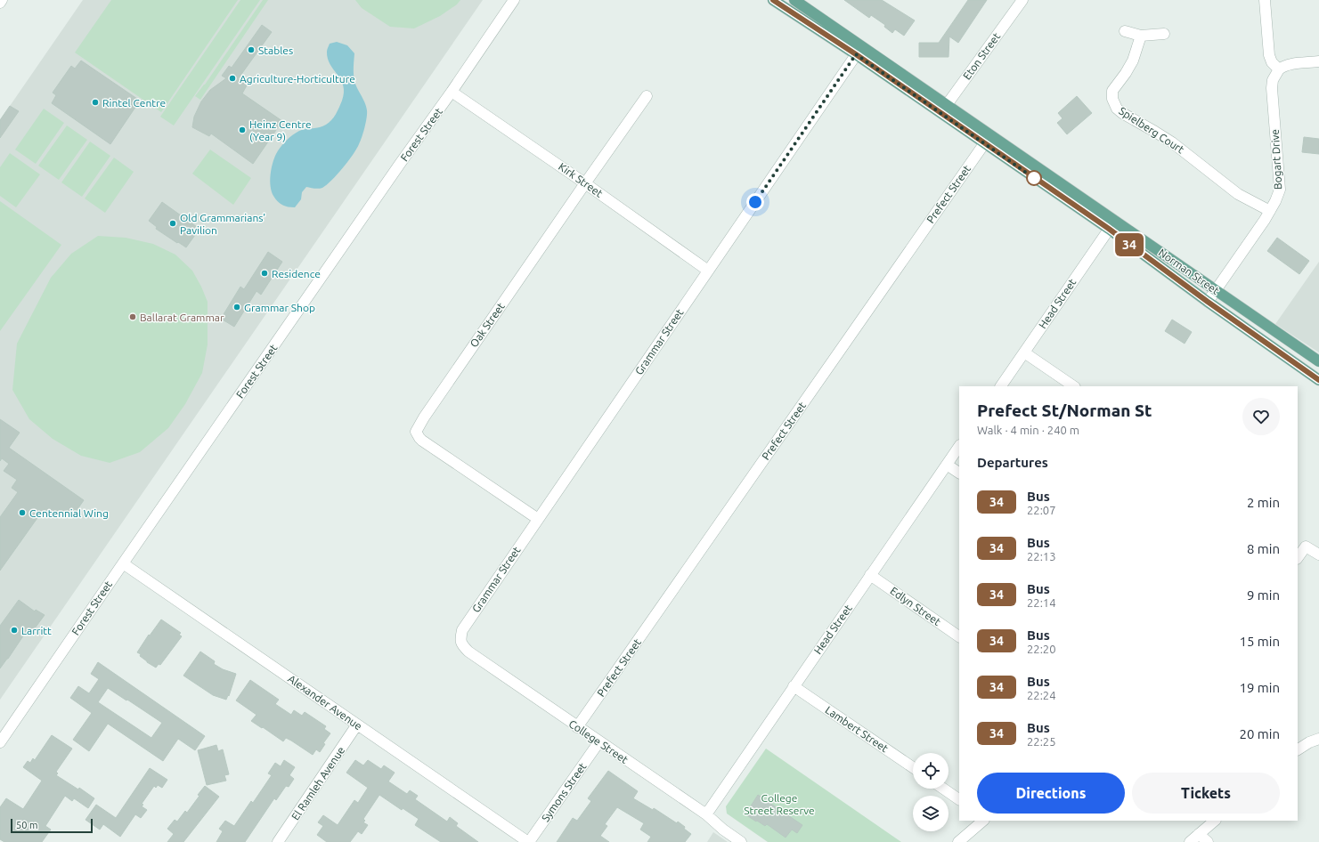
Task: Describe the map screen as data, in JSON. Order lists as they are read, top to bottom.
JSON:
{
  "streets": {
    "main road": ["Norman Street"],
    "street": [
      "Eton Street",
      "Spielberg Court",
      "Forest Street",
      "Bogart Drive",
      "Kirk Street",
      "Prefect Street",
      "Head Street",
      "Oak Street",
      "Grammar Street",
      "Edlyn Street",
      "Alexander Avenue",
      "Lambert Street",
      "College Street",
      "El Ramleh Avenue",
      "Symons Street"
    ]
  },
  "crossings": [
    ["Eton Street", "Norman Street"],
    ["Spielberg Court", "Bogart Drive"],
    ["Forest Street", "Kirk Street"],
    ["Forest Street", "Alexander Avenue"],
    ["Bogart Drive", "Norman Street"],
    ["Kirk Street", "Oak Street"],
    ["Kirk Street", "Grammar Street"],
    ["Prefect Street", "Norman Street"],
    ["Prefect Street", "College Street"],
    ["Norman Street", "Head Street"],
    ["Norman Street", "Grammar Street"],
    ["Head Street", "Edlyn Street"],
    ["Head Street", "Lambert Street"],
    ["Head Street", "College Street"],
    ["Oak Street", "Grammar Street"],
    ["Grammar Street", "College Street"],
    ["Alexander Avenue", "El Ramleh Avenue"],
    ["Alexander Avenue", "Symons Street"],
    ["College Street", "Symons Street"]
  ],
  "parks": ["College Street Reserve"],
  "places": [
    "Stables",
    "Agriculture-Horticulture",
    "Rintel Centre",
    "Heinz Centre (Year 9)",
    "Old Grammarians' Pavilion",
    "Residence",
    "Grammar Shop",
    "Ballarat Grammar",
    "Centennial Wing",
    "Larritt"
  ],
  "lines": ["bus line 34"],
  "scale_bar": "50 m",
  "page": {
    "on_map": "34",
    "heading": [
      ["Prefect St/Norman St", "Walk · 4 min · 240 m"],
      "Departures"
    ],
    "list": [
      {
        "mark": "34",
        "name": "Bus",
        "note": "22:07",
        "value": "2 min"
      },
      {
        "mark": "34",
        "name": "Bus",
        "note": "22:13",
        "value": "8 min"
      },
      {
        "mark": "34",
        "name": "Bus",
        "note": "22:14",
        "value": "9 min"
      },
      {
        "mark": "34",
        "name": "Bus",
        "note": "22:20",
        "value": "15 min"
      },
      {
        "mark": "34",
        "name": "Bus",
        "note": "22:24",
        "value": "19 min"
      },
      {
        "mark": "34",
        "name": "Bus",
        "note": "22:25",
        "value": "20 min"
      }
    ],
    "buttons": ["Directions", "Tickets"],
    "scale": "50 m"
  }
}
